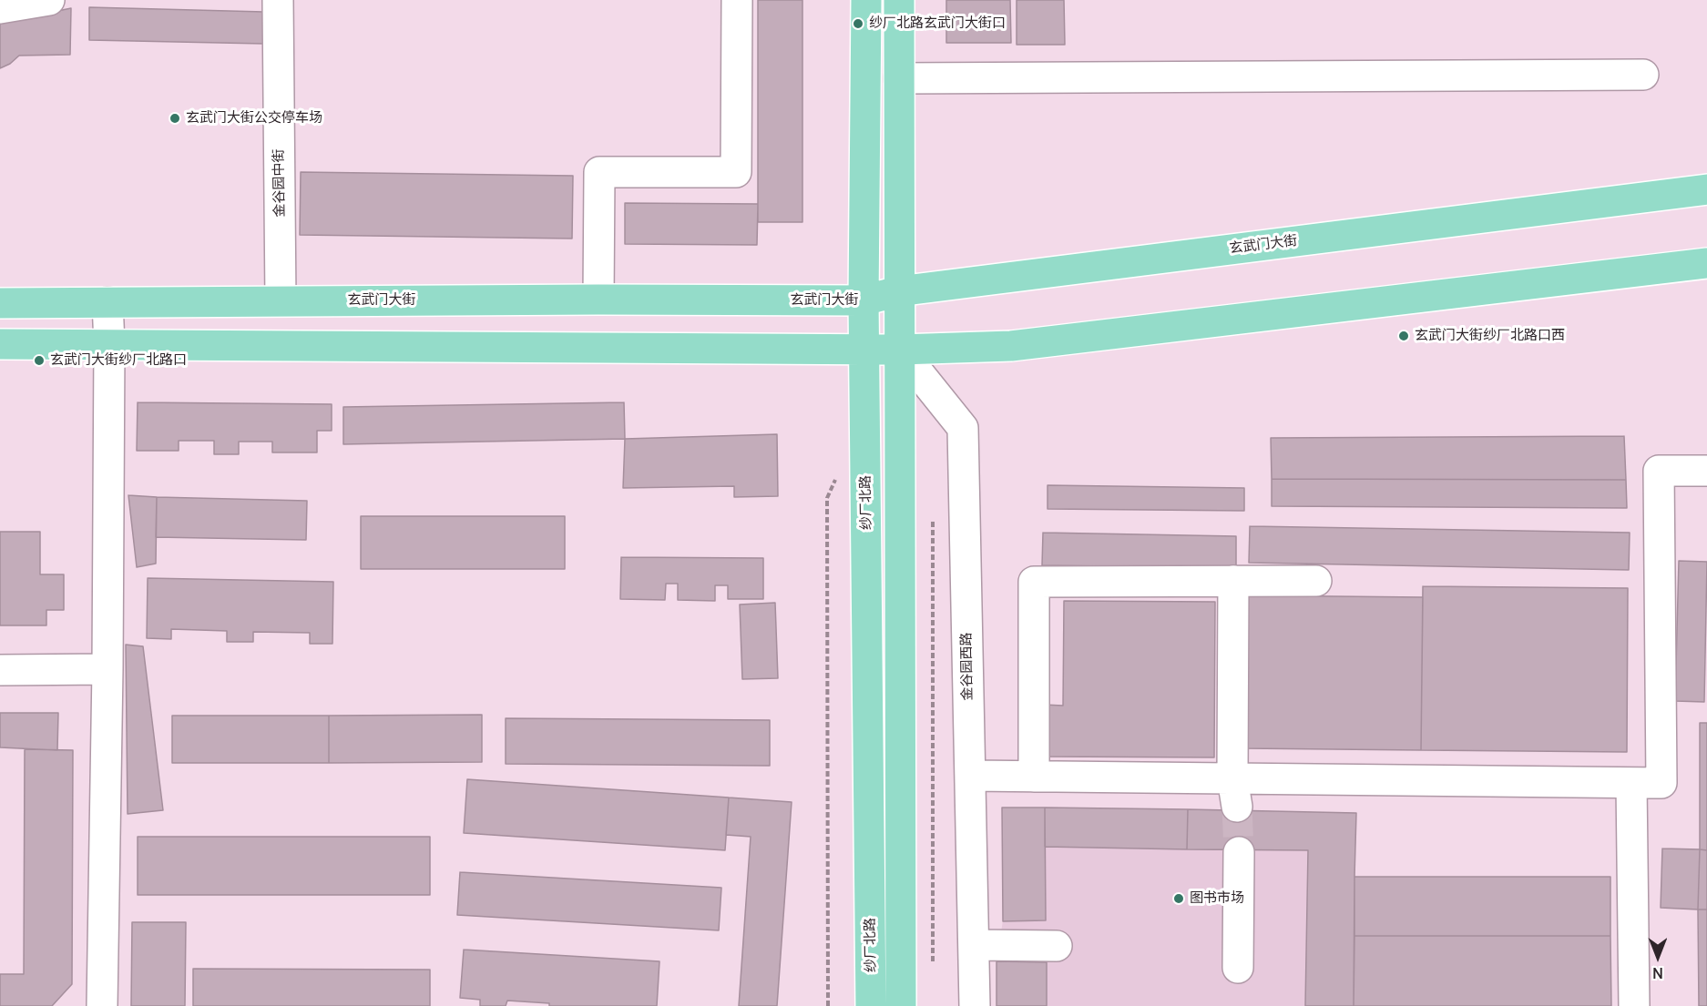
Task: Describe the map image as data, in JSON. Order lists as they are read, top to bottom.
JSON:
{
  "streets": {
    "main road": ["玄武门大街", "纱厂北路"],
    "street": ["金谷园中街", "金谷园西路"]
  },
  "crossings": [
    ["金谷园中街", "玄武门大街"],
    ["玄武门大街", "纱厂北路"]
  ],
  "places": [
    "纱厂北路玄武门大街口",
    "玄武门大街公交停车场",
    "玄武门大街纱厂北路口西",
    "玄武门大街纱厂北路口",
    "图书市场"
  ],
  "north": "bottom"
}
